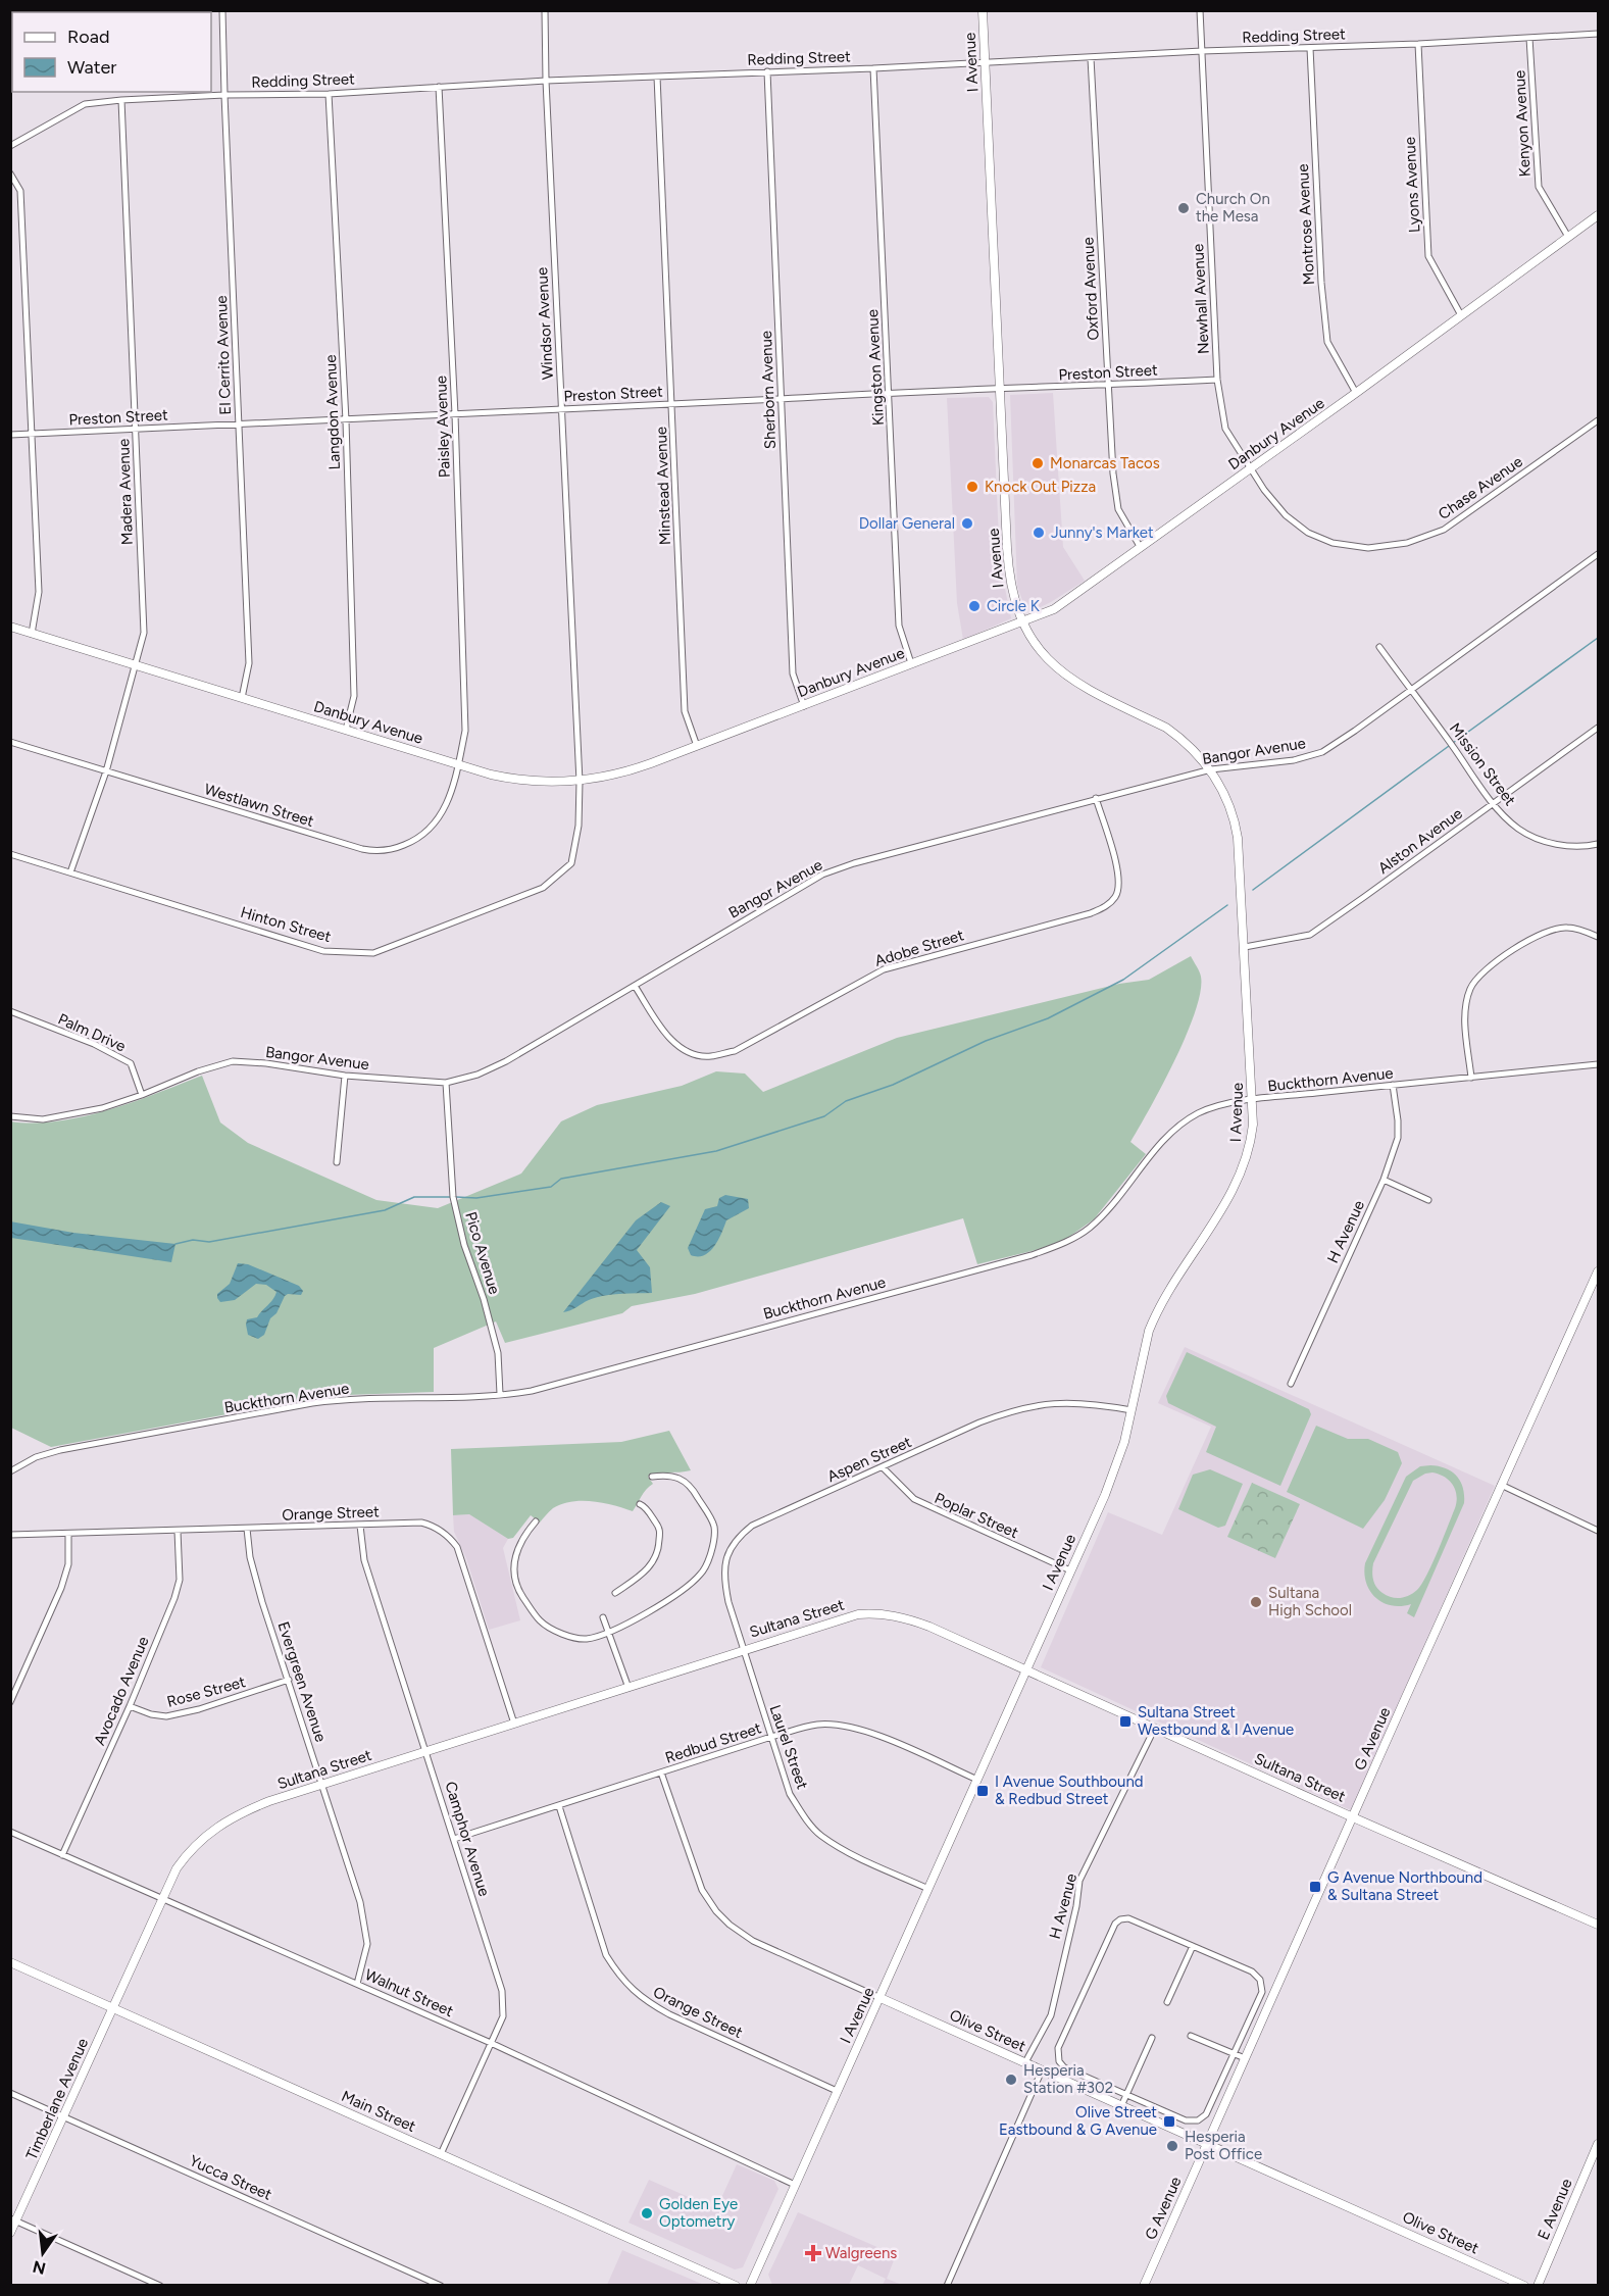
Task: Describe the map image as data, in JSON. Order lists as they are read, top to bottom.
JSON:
{
  "streets": {
    "street": [
      "Redding Street",
      "I Avenue",
      "Kenyon Avenue",
      "Lyons Avenue",
      "Montrose Avenue",
      "Oxford Avenue",
      "Newhall Avenue",
      "Windsor Avenue",
      "El Cerrito Avenue",
      "Kingston Avenue",
      "Preston Street",
      "Sherborn Avenue",
      "Langdon Avenue",
      "Paisley Avenue",
      "Danbury Avenue",
      "Minstead Avenue",
      "Chase Avenue",
      "Madera Avenue",
      "Bangor Avenue",
      "Mission Street",
      "Westlawn Street",
      "Alston Avenue",
      "Hinton Street",
      "Adobe Street",
      "Palm Drive",
      "Buckthorn Avenue",
      "H Avenue",
      "Pico Avenue",
      "Aspen Street",
      "Orange Street",
      "Poplar Street",
      "Sultana Street",
      "Evergreen Avenue",
      "Avocado Avenue",
      "Rose Street",
      "G Avenue",
      "Redbud Street",
      "Laurel Street",
      "Camphor Avenue",
      "Walnut Street",
      "Olive Street",
      "Timberlane Avenue",
      "Main Street",
      "Yucca Street",
      "E Avenue"
    ]
  },
  "crossings": [
    ["Redding Street", "I Avenue"],
    ["Redding Street", "Kenyon Avenue"],
    ["Redding Street", "Lyons Avenue"],
    ["Redding Street", "Montrose Avenue"],
    ["Redding Street", "Oxford Avenue"],
    ["Redding Street", "Newhall Avenue"],
    ["Redding Street", "Windsor Avenue"],
    ["Redding Street", "El Cerrito Avenue"],
    ["Redding Street", "Kingston Avenue"],
    ["Redding Street", "Sherborn Avenue"],
    ["Redding Street", "Langdon Avenue"],
    ["Redding Street", "Paisley Avenue"],
    ["Redding Street", "Minstead Avenue"],
    ["Redding Street", "Madera Avenue"],
    ["I Avenue", "Preston Street"],
    ["I Avenue", "Danbury Avenue"],
    ["I Avenue", "Bangor Avenue"],
    ["I Avenue", "Alston Avenue"],
    ["I Avenue", "Buckthorn Avenue"],
    ["I Avenue", "Aspen Street"],
    ["I Avenue", "Orange Street"],
    ["I Avenue", "Poplar Street"],
    ["I Avenue", "Sultana Street"],
    ["I Avenue", "Redbud Street"],
    ["I Avenue", "Laurel Street"],
    ["I Avenue", "Walnut Street"],
    ["I Avenue", "Olive Street"],
    ["Kenyon Avenue", "Danbury Avenue"],
    ["Lyons Avenue", "Danbury Avenue"],
    ["Montrose Avenue", "Danbury Avenue"],
    ["Oxford Avenue", "Preston Street"],
    ["Oxford Avenue", "Danbury Avenue"],
    ["Newhall Avenue", "Preston Street"],
    ["Newhall Avenue", "Danbury Avenue"],
    ["Newhall Avenue", "Chase Avenue"],
    ["Windsor Avenue", "Preston Street"],
    ["Windsor Avenue", "Danbury Avenue"],
    ["Windsor Avenue", "Hinton Street"],
    ["El Cerrito Avenue", "Preston Street"],
    ["El Cerrito Avenue", "Danbury Avenue"],
    ["Kingston Avenue", "Preston Street"],
    ["Kingston Avenue", "Danbury Avenue"],
    ["Preston Street", "Sherborn Avenue"],
    ["Preston Street", "Langdon Avenue"],
    ["Preston Street", "Paisley Avenue"],
    ["Preston Street", "Minstead Avenue"],
    ["Preston Street", "Madera Avenue"],
    ["Sherborn Avenue", "Danbury Avenue"],
    ["Langdon Avenue", "Danbury Avenue"],
    ["Paisley Avenue", "Danbury Avenue"],
    ["Paisley Avenue", "Westlawn Street"],
    ["Danbury Avenue", "Minstead Avenue"],
    ["Danbury Avenue", "Chase Avenue"],
    ["Danbury Avenue", "Madera Avenue"],
    ["Danbury Avenue", "Westlawn Street"],
    ["Danbury Avenue", "Hinton Street"],
    ["Madera Avenue", "Westlawn Street"],
    ["Madera Avenue", "Hinton Street"],
    ["Bangor Avenue", "Mission Street"],
    ["Bangor Avenue", "Adobe Street"],
    ["Bangor Avenue", "Palm Drive"],
    ["Bangor Avenue", "Pico Avenue"],
    ["Mission Street", "Alston Avenue"],
    ["Buckthorn Avenue", "H Avenue"],
    ["Buckthorn Avenue", "Pico Avenue"],
    ["H Avenue", "Sultana Street"],
    ["H Avenue", "Olive Street"],
    ["Aspen Street", "Poplar Street"],
    ["Aspen Street", "Sultana Street"],
    ["Aspen Street", "Laurel Street"],
    ["Orange Street", "Sultana Street"],
    ["Orange Street", "Evergreen Avenue"],
    ["Orange Street", "Avocado Avenue"],
    ["Orange Street", "Redbud Street"],
    ["Orange Street", "Camphor Avenue"],
    ["Sultana Street", "Evergreen Avenue"],
    ["Sultana Street", "G Avenue"],
    ["Sultana Street", "Laurel Street"],
    ["Sultana Street", "Camphor Avenue"],
    ["Sultana Street", "Walnut Street"],
    ["Sultana Street", "Timberlane Avenue"],
    ["Sultana Street", "Main Street"],
    ["Evergreen Avenue", "Rose Street"],
    ["Evergreen Avenue", "Walnut Street"],
    ["Avocado Avenue", "Rose Street"],
    ["Avocado Avenue", "Walnut Street"],
    ["G Avenue", "Olive Street"],
    ["Redbud Street", "Laurel Street"],
    ["Redbud Street", "Camphor Avenue"],
    ["Redbud Street", "Olive Street"],
    ["Camphor Avenue", "Walnut Street"],
    ["Camphor Avenue", "Main Street"],
    ["Timberlane Avenue", "Main Street"],
    ["Timberlane Avenue", "Yucca Street"]
  ],
  "places": {
    "other": [
      "Church On the Mesa",
      "Monarcas Tacos",
      "Knock Out Pizza",
      "Dollar General",
      "Junny's Market",
      "Circle K",
      "Sultana High School",
      "Hesperia Station #302",
      "Hesperia Post Office",
      "Golden Eye Optometry"
    ],
    "transit": [
      "Sultana Street Westbound & I Avenue",
      "I Avenue Southbound & Redbud Street",
      "G Avenue Northbound & Sultana Street",
      "Olive Street Eastbound & G Avenue"
    ],
    "health": ["Walgreens"]
  },
  "legend": ["Road", "Water"],
  "north": "bottom"
}
